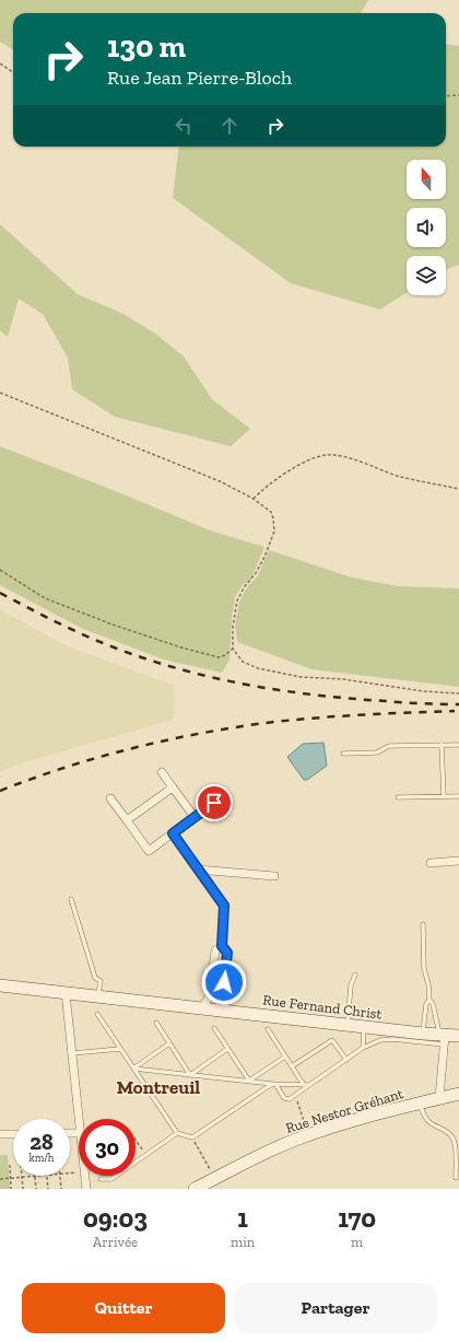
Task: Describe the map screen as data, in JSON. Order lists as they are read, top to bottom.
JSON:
{
  "streets": {
    "main road": ["Rue Fernand Christ", "Rue Nestor Gréhant"]
  },
  "districts": ["Montreuil"],
  "north": "top",
  "page": {
    "turn": ["130 m", "Rue Jean Pierre-Bloch"],
    "speed": "28 km/h",
    "limit": "30",
    "eta": [
      "09:03",
      "Arrivée",
      "1",
      "min",
      "170",
      "m"
    ],
    "buttons": ["Quitter", "Partager"]
  }
}
